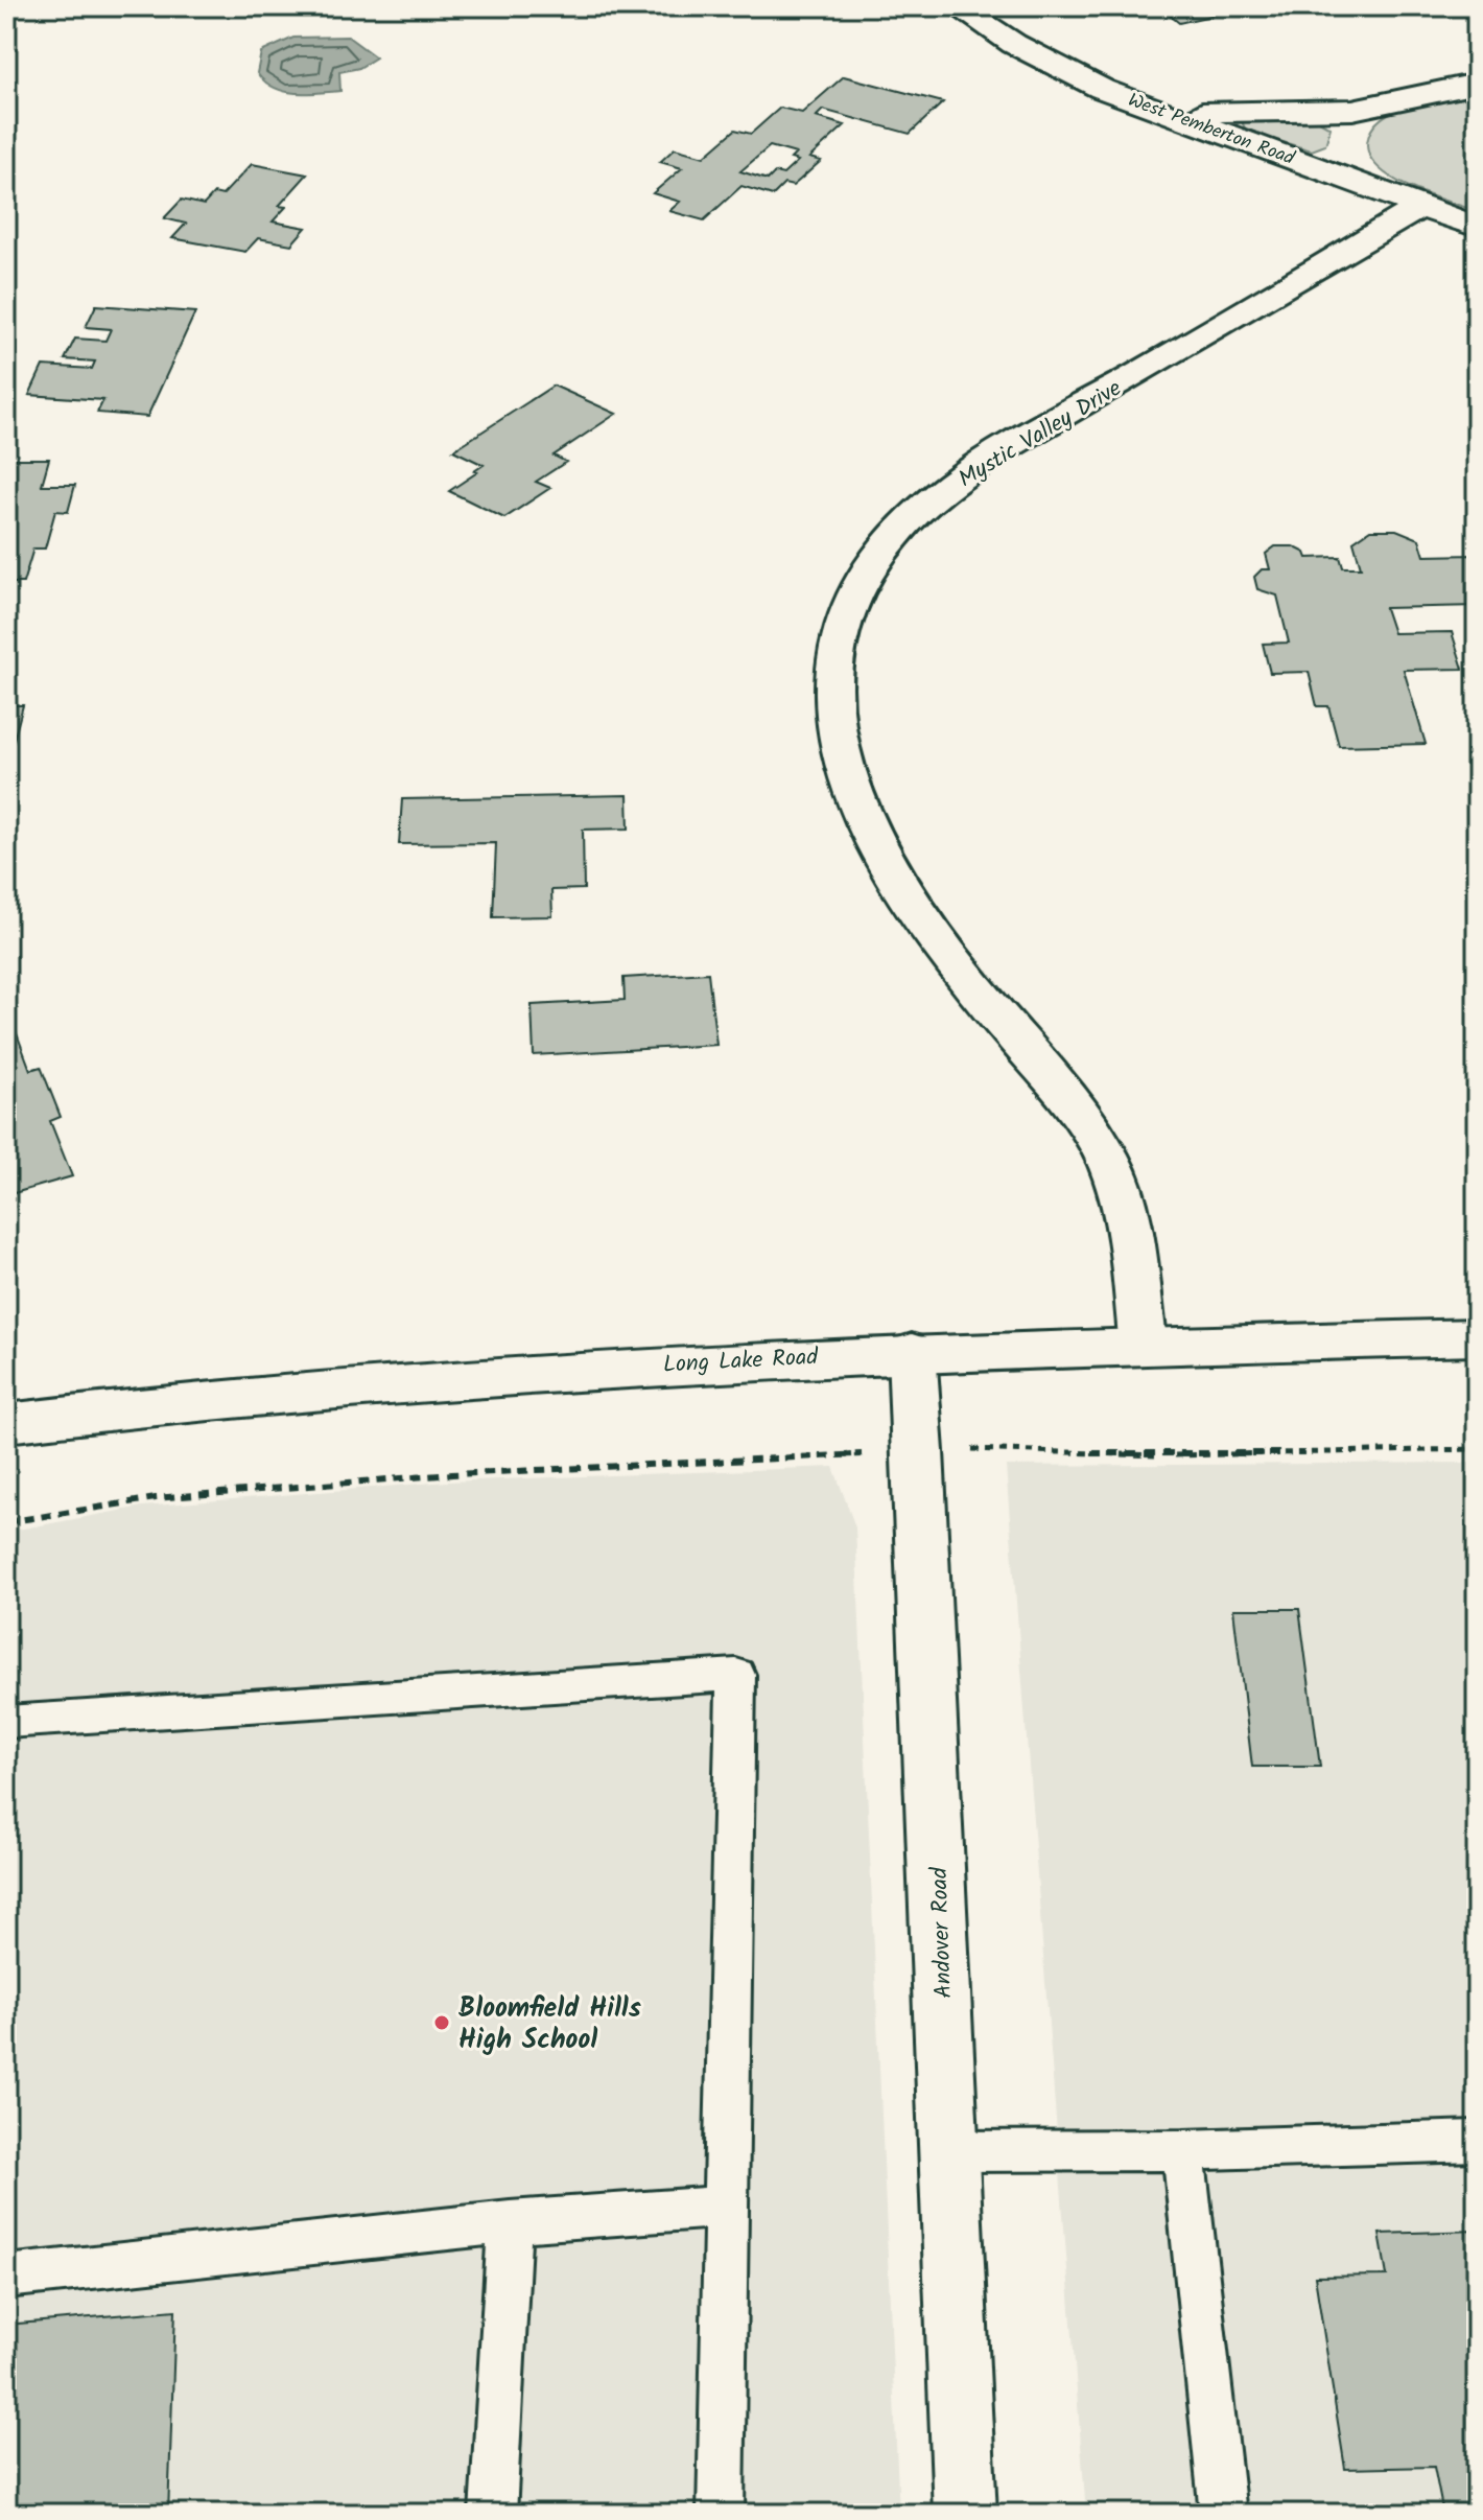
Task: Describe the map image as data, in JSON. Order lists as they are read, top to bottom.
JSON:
{
  "streets": {
    "street": [
      "West Pemberton Road",
      "Mystic Valley Drive",
      "Long Lake Road",
      "Andover Road"
    ]
  },
  "crossings": [
    ["West Pemberton Road", "Mystic Valley Drive"],
    ["Mystic Valley Drive", "Long Lake Road"],
    ["Long Lake Road", "Andover Road"]
  ],
  "places": ["Bloomfield Hills High School"]
}
